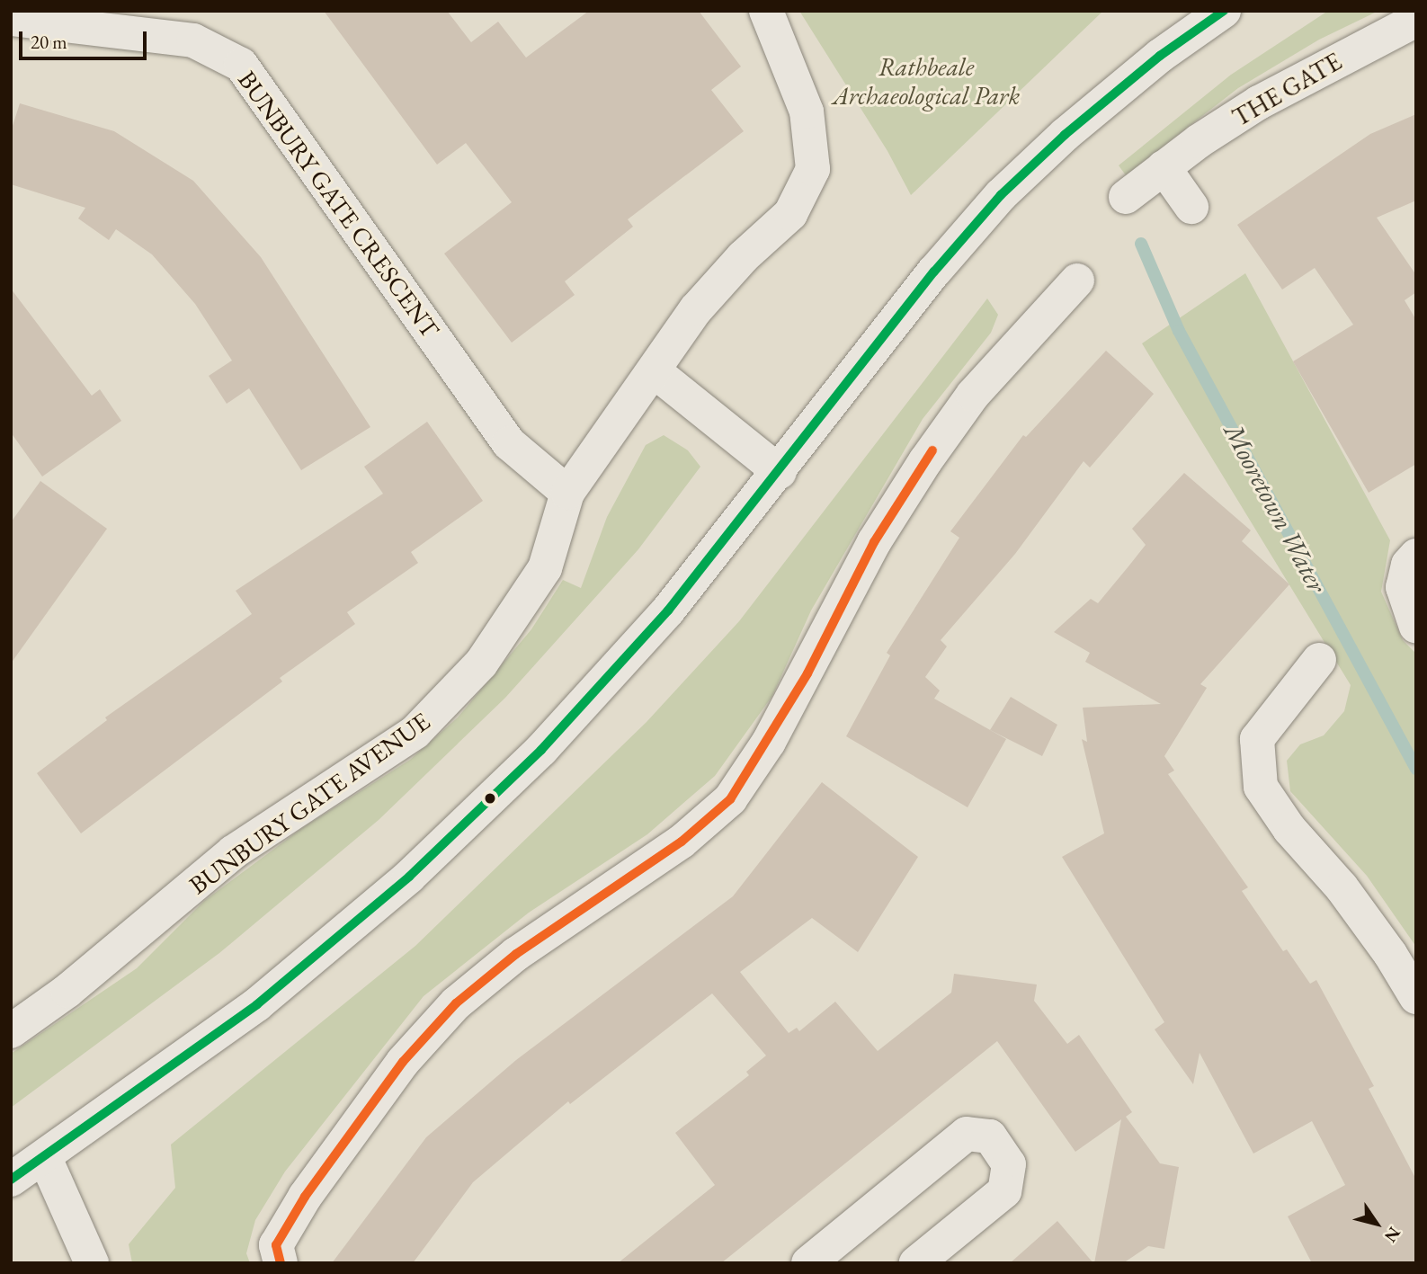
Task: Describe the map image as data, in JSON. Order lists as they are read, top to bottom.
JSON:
{
  "streets": {
    "street": ["THE GATE", "BUNBURY GATE CRESCENT", "BUNBURY GATE AVENUE"]
  },
  "crossings": [
    ["BUNBURY GATE CRESCENT", "BUNBURY GATE AVENUE"]
  ],
  "water": ["Mooretown Water"],
  "parks": ["Rathbeale Archaeological Park"],
  "scale_bar": "20 m",
  "north": "bottom right"
}
